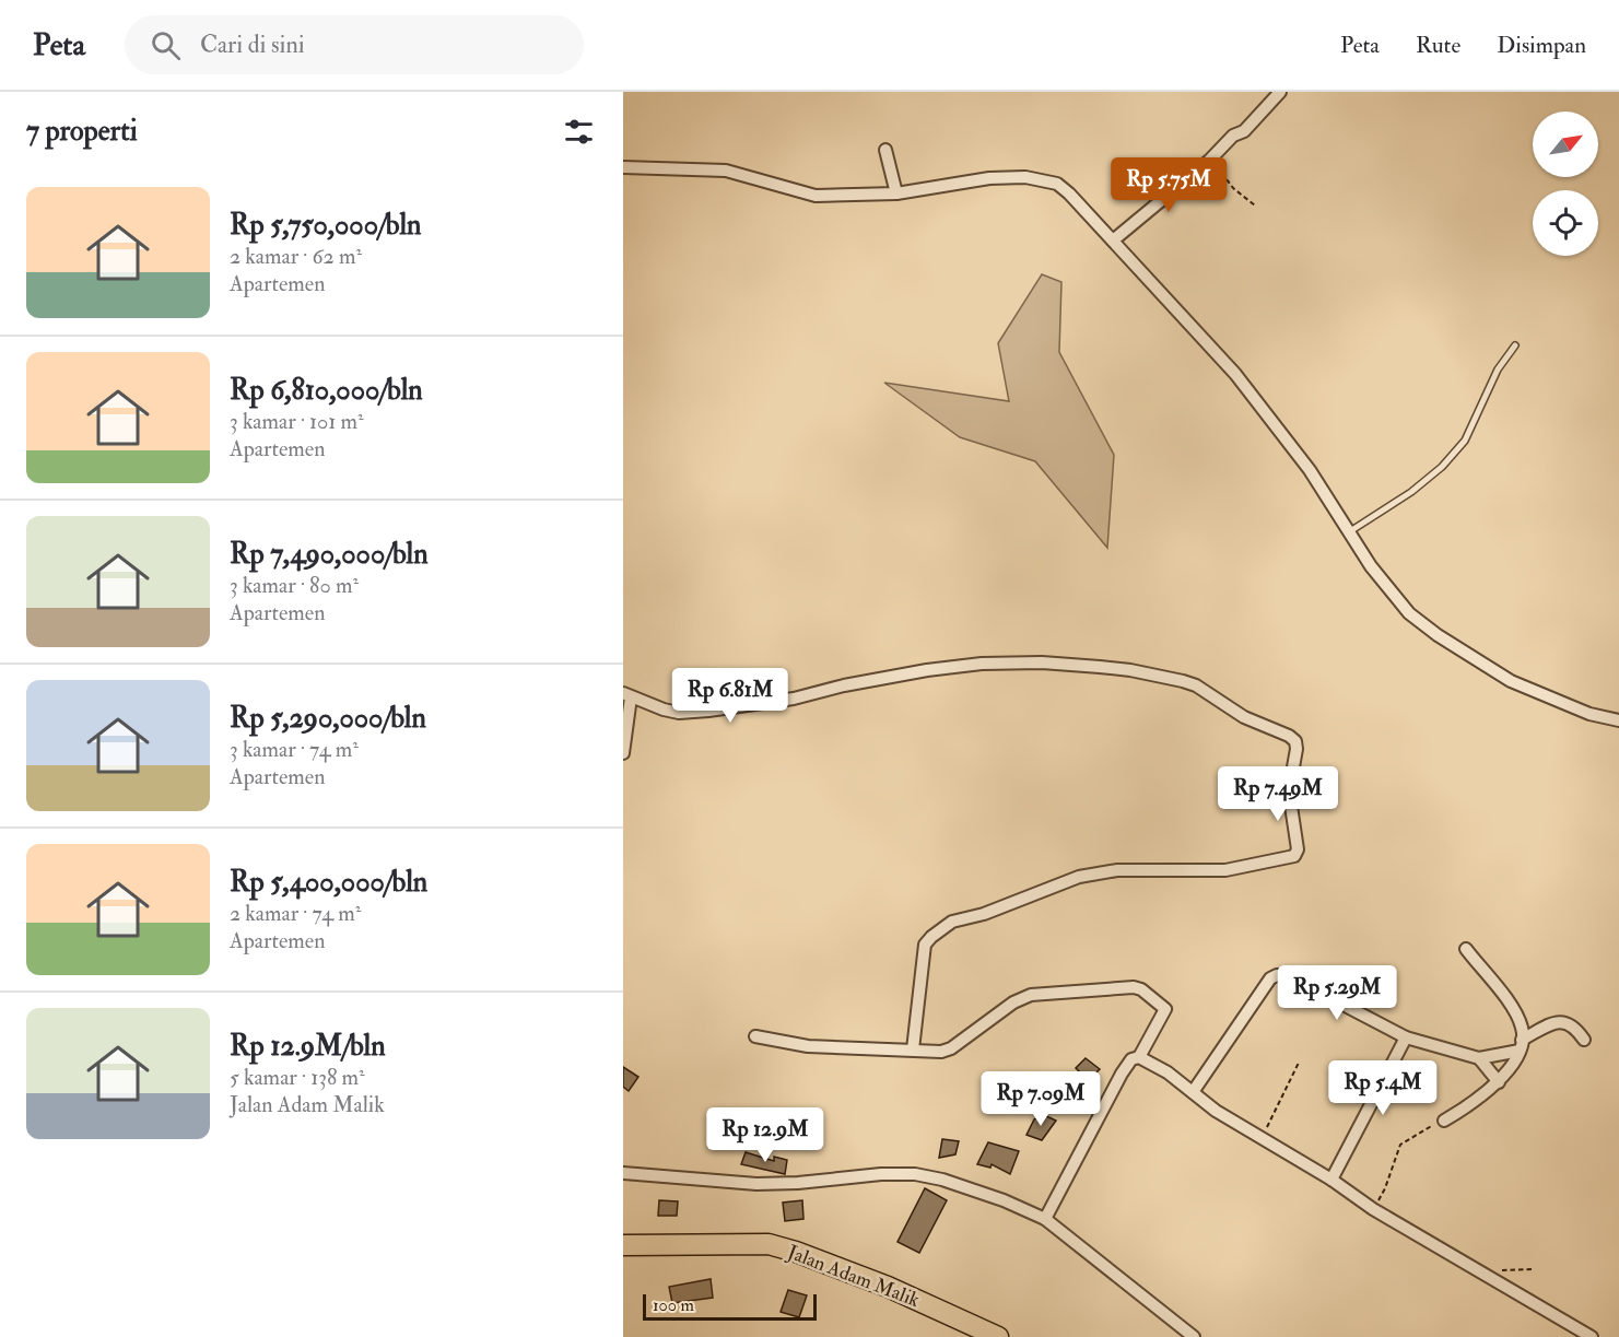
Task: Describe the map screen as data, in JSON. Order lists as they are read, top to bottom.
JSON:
{
  "streets": {
    "highway": ["Jalan Adam Malik"]
  },
  "scale_bar": "100 m",
  "north": "top right",
  "page": {
    "header": "Peta",
    "search": "Cari di sini",
    "nav": ["Peta", "Rute", "Disimpan"],
    "heading": "7 properti",
    "price": [
      "Rp 5.75M",
      "Rp 6.81M",
      "Rp 7.49M",
      "Rp 5.29M",
      "Rp 5.4M",
      "Rp 7.09M",
      "Rp 12.9M"
    ],
    "list": [
      {
        "name": "Rp 5,750,000/bln",
        "note": "2 kamar · 62 m² · Apartemen"
      },
      {
        "name": "Rp 6,810,000/bln",
        "note": "3 kamar · 101 m² · Apartemen"
      },
      {
        "name": "Rp 7,490,000/bln",
        "note": "3 kamar · 80 m² · Apartemen"
      },
      {
        "name": "Rp 5,290,000/bln",
        "note": "3 kamar · 74 m² · Apartemen"
      },
      {
        "name": "Rp 5,400,000/bln",
        "note": "2 kamar · 74 m² · Apartemen"
      },
      {
        "name": "Rp 12.9M/bln",
        "note": "5 kamar · 138 m² · Jalan Adam Malik"
      }
    ],
    "scale": "100 m"
  }
}
